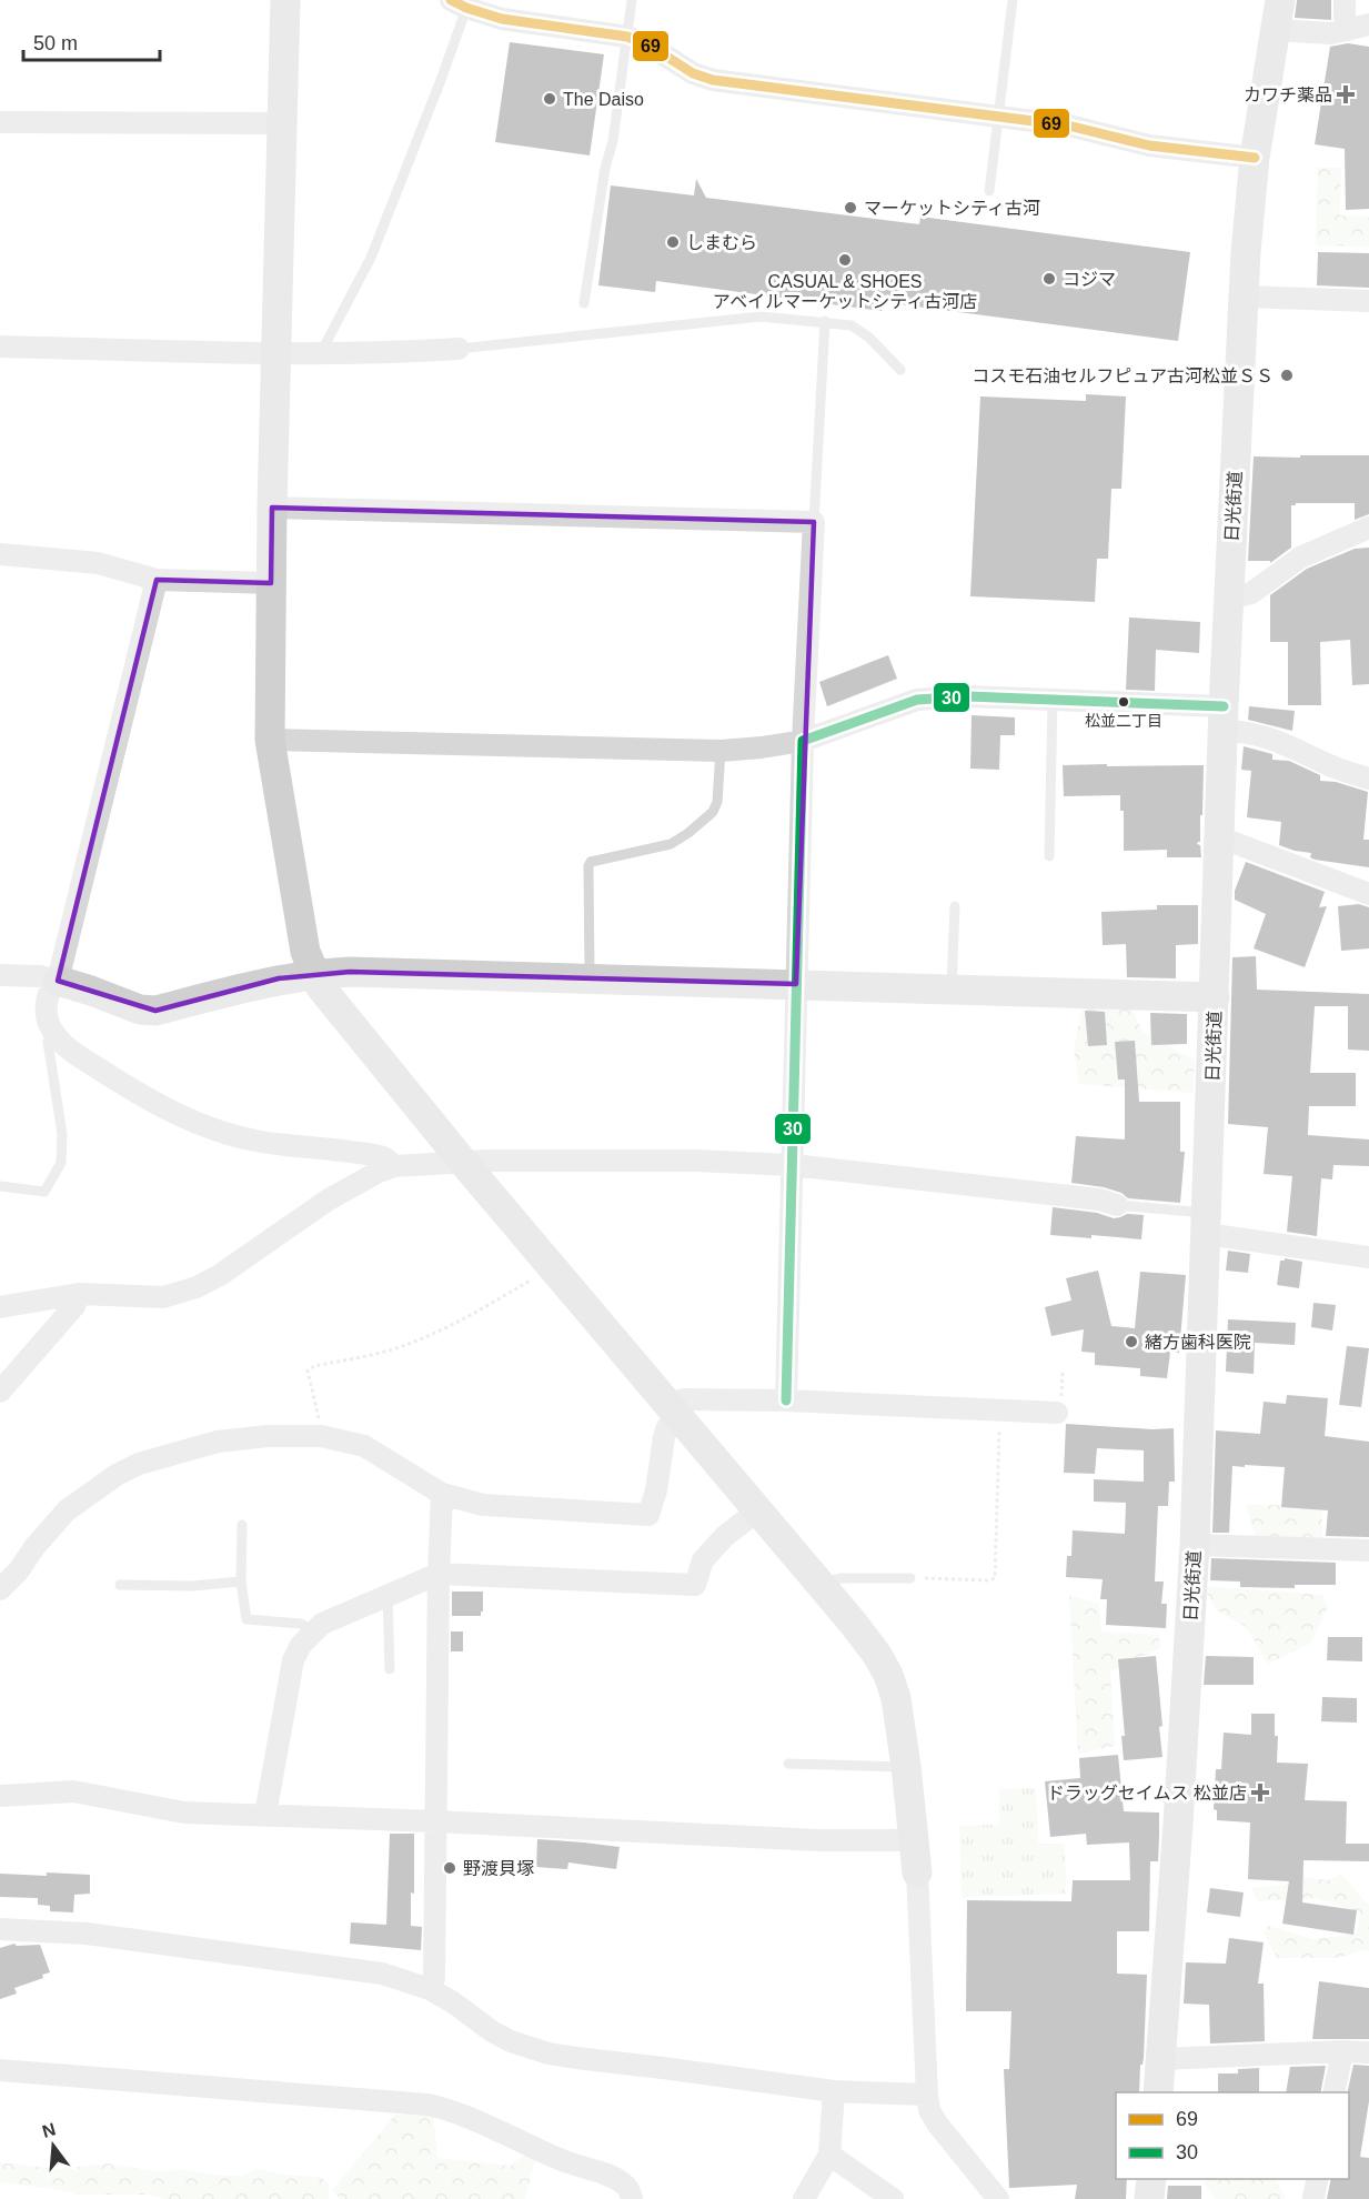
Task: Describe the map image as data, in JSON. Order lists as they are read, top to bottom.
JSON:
{
  "streets": {
    "street": ["日光街道"]
  },
  "places": {
    "health": ["カワチ薬品", "ドラッグセイムス 松並店"],
    "other": [
      "The Daiso",
      "マーケットシティ古河",
      "しまむら",
      "CASUAL & SHOES アベイルマーケットシティ古河店",
      "コジマ",
      "コスモ石油セルフピュア古河松並ＳＳ",
      "松並二丁目",
      "緒方歯科医院",
      "野渡貝塚"
    ]
  },
  "lines": ["transit line 69", "transit line 30"],
  "legend": ["69", "30"],
  "scale_bar": "50 m",
  "north": "top"
}
